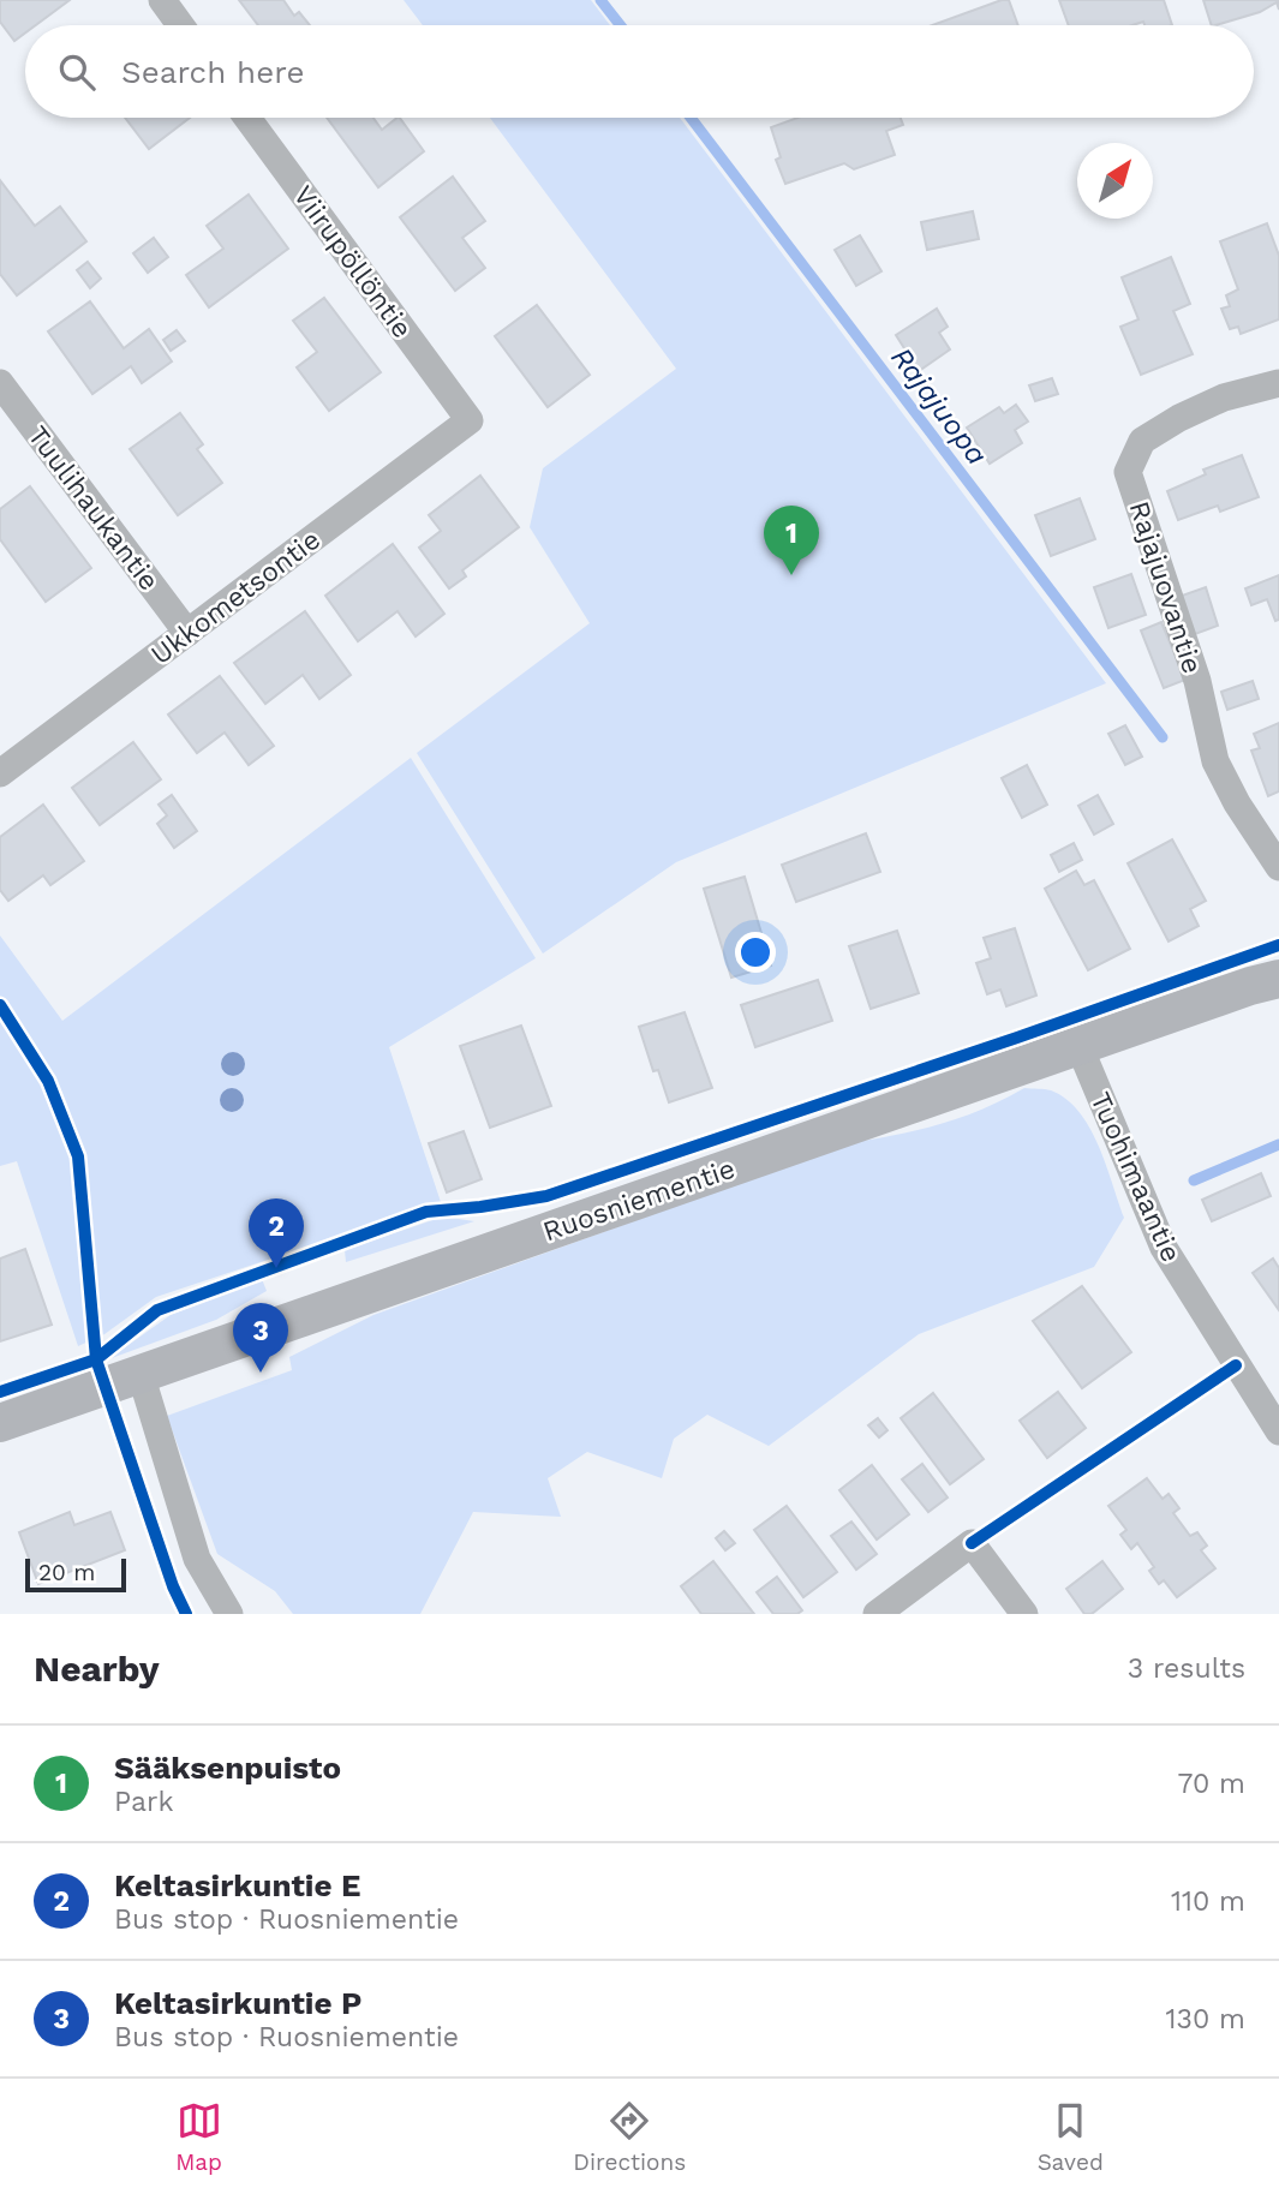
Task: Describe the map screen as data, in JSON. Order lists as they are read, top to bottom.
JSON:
{
  "streets": {
    "main road": ["Ruosniementie"],
    "street": [
      "Viirupöllöntie",
      "Tuulihaukantie",
      "Rajajuovantie",
      "Ukkometsontie",
      "Tuohimaantie"
    ]
  },
  "crossings": [
    ["Viirupöllöntie", "Ukkometsontie"],
    ["Tuulihaukantie", "Ukkometsontie"],
    ["Tuohimaantie", "Ruosniementie"]
  ],
  "water": ["Rajajuopa"],
  "scale_bar": "20 m",
  "north": "top right",
  "page": {
    "search": "Search here",
    "pins": ["1", "2", "3"],
    "scale": "20 m",
    "heading": ["Nearby", "3 results"],
    "list": [
      {
        "mark": "1",
        "name": "Sääksenpuisto",
        "note": "Park",
        "value": "70 m"
      },
      {
        "mark": "2",
        "name": "Keltasirkuntie E",
        "note": "Bus stop · Ruosniementie",
        "value": "110 m"
      },
      {
        "mark": "3",
        "name": "Keltasirkuntie P",
        "note": "Bus stop · Ruosniementie",
        "value": "130 m"
      }
    ],
    "nav": ["Map", "Directions", "Saved"]
  }
}
